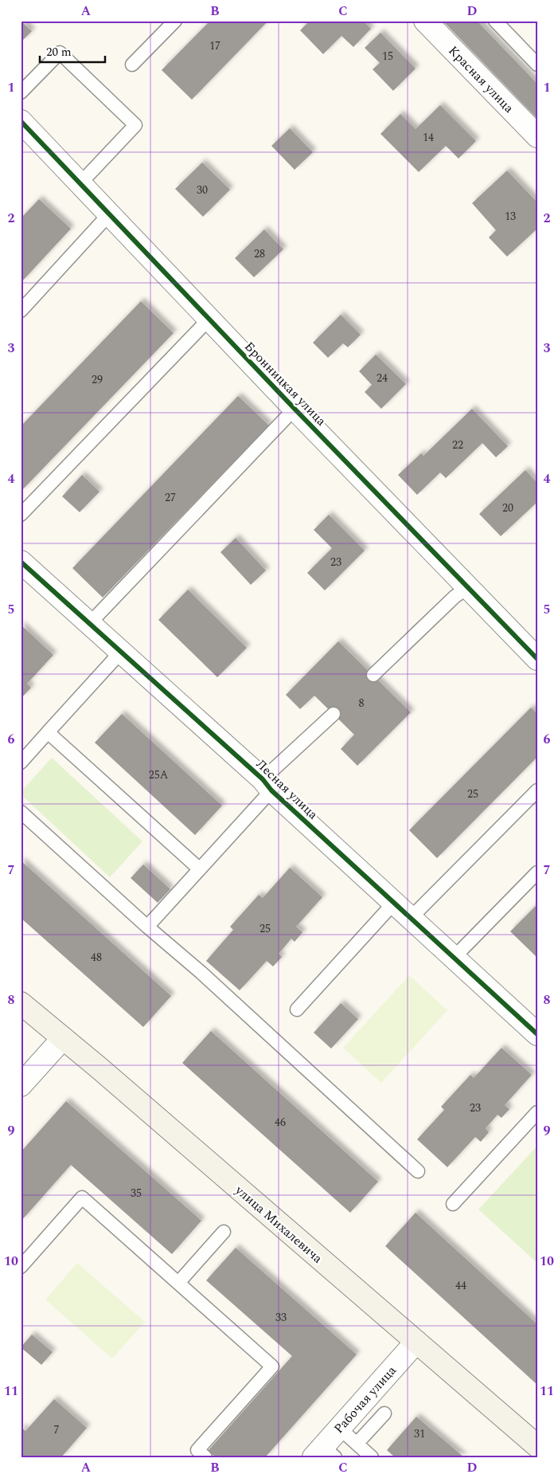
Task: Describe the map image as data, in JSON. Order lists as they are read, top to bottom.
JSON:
{
  "streets": {
    "main road": ["улица Михалевича"],
    "street": [
      "Красная улица",
      "Бронницкая улица",
      "Лесная улица",
      "Рабочая улица"
    ]
  },
  "crossings": [
    ["улица Михалевича", "Рабочая улица"]
  ],
  "house_numbers": [
    "17",
    "15",
    "14",
    "30",
    "13",
    "28",
    "24",
    "29",
    "22",
    "27",
    "20",
    "23",
    "8",
    "25А",
    "25",
    "25",
    "48",
    "23",
    "46",
    "35",
    "44",
    "33",
    "7",
    "31"
  ],
  "scale_bar": "20 m",
  "grid": {
    "columns": [
      "A",
      "B",
      "C",
      "D"
    ],
    "rows": [
      "1",
      "2",
      "3",
      "4",
      "5",
      "6",
      "7",
      "8",
      "9",
      "10",
      "11"
    ]
  }
}
